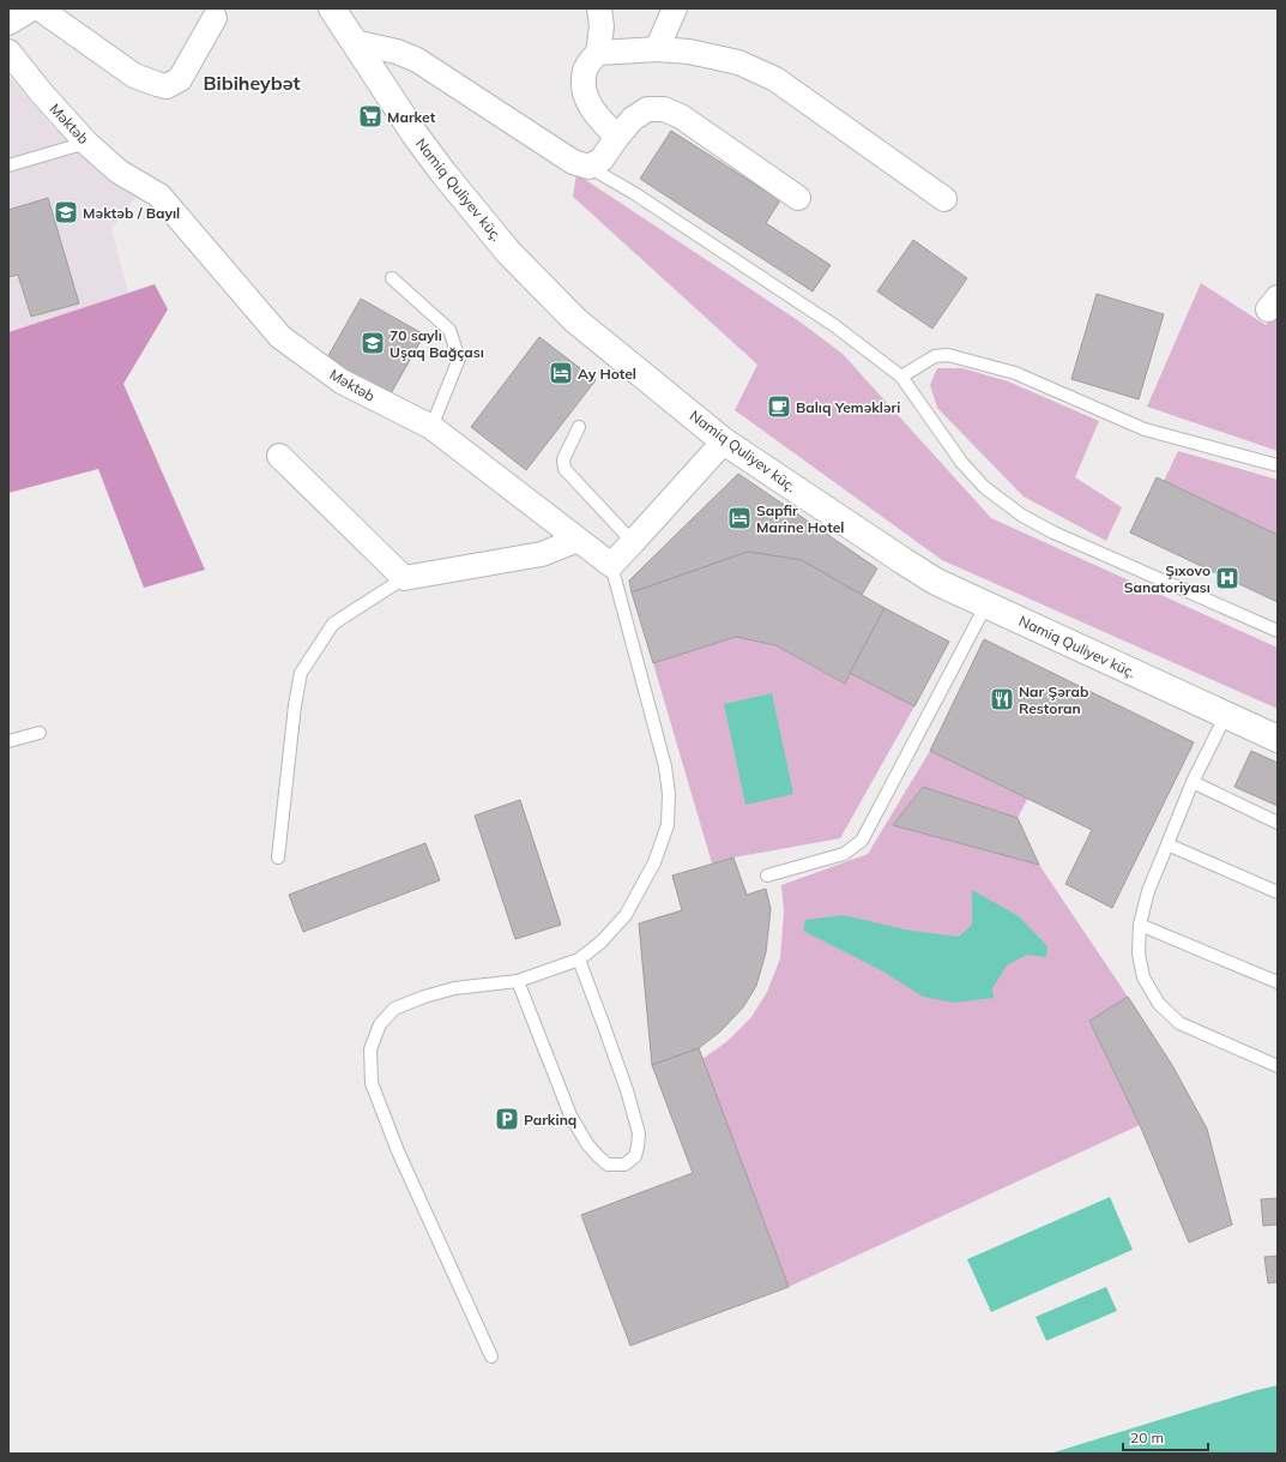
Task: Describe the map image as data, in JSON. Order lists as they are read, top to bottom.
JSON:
{
  "streets": {
    "street": ["Məktəb", "Namiq Quliyev küç."]
  },
  "districts": ["Bibiheybət"],
  "places": {
    "supermarket": ["Market"],
    "school or university": ["Mәktәb / Bayıl", "70 saylı Uşaq Bağçası"],
    "hotel": ["Ay Hotel", "Sapfir Marine Hotel"],
    "cafe": ["Balıq Yeməkləri"],
    "hospital": ["Şıxovo Sanatoriyası"],
    "restaurant": ["Nar Şərab Restoran"],
    "parking": ["Parkinq"]
  },
  "scale_bar": "20 m"
}
